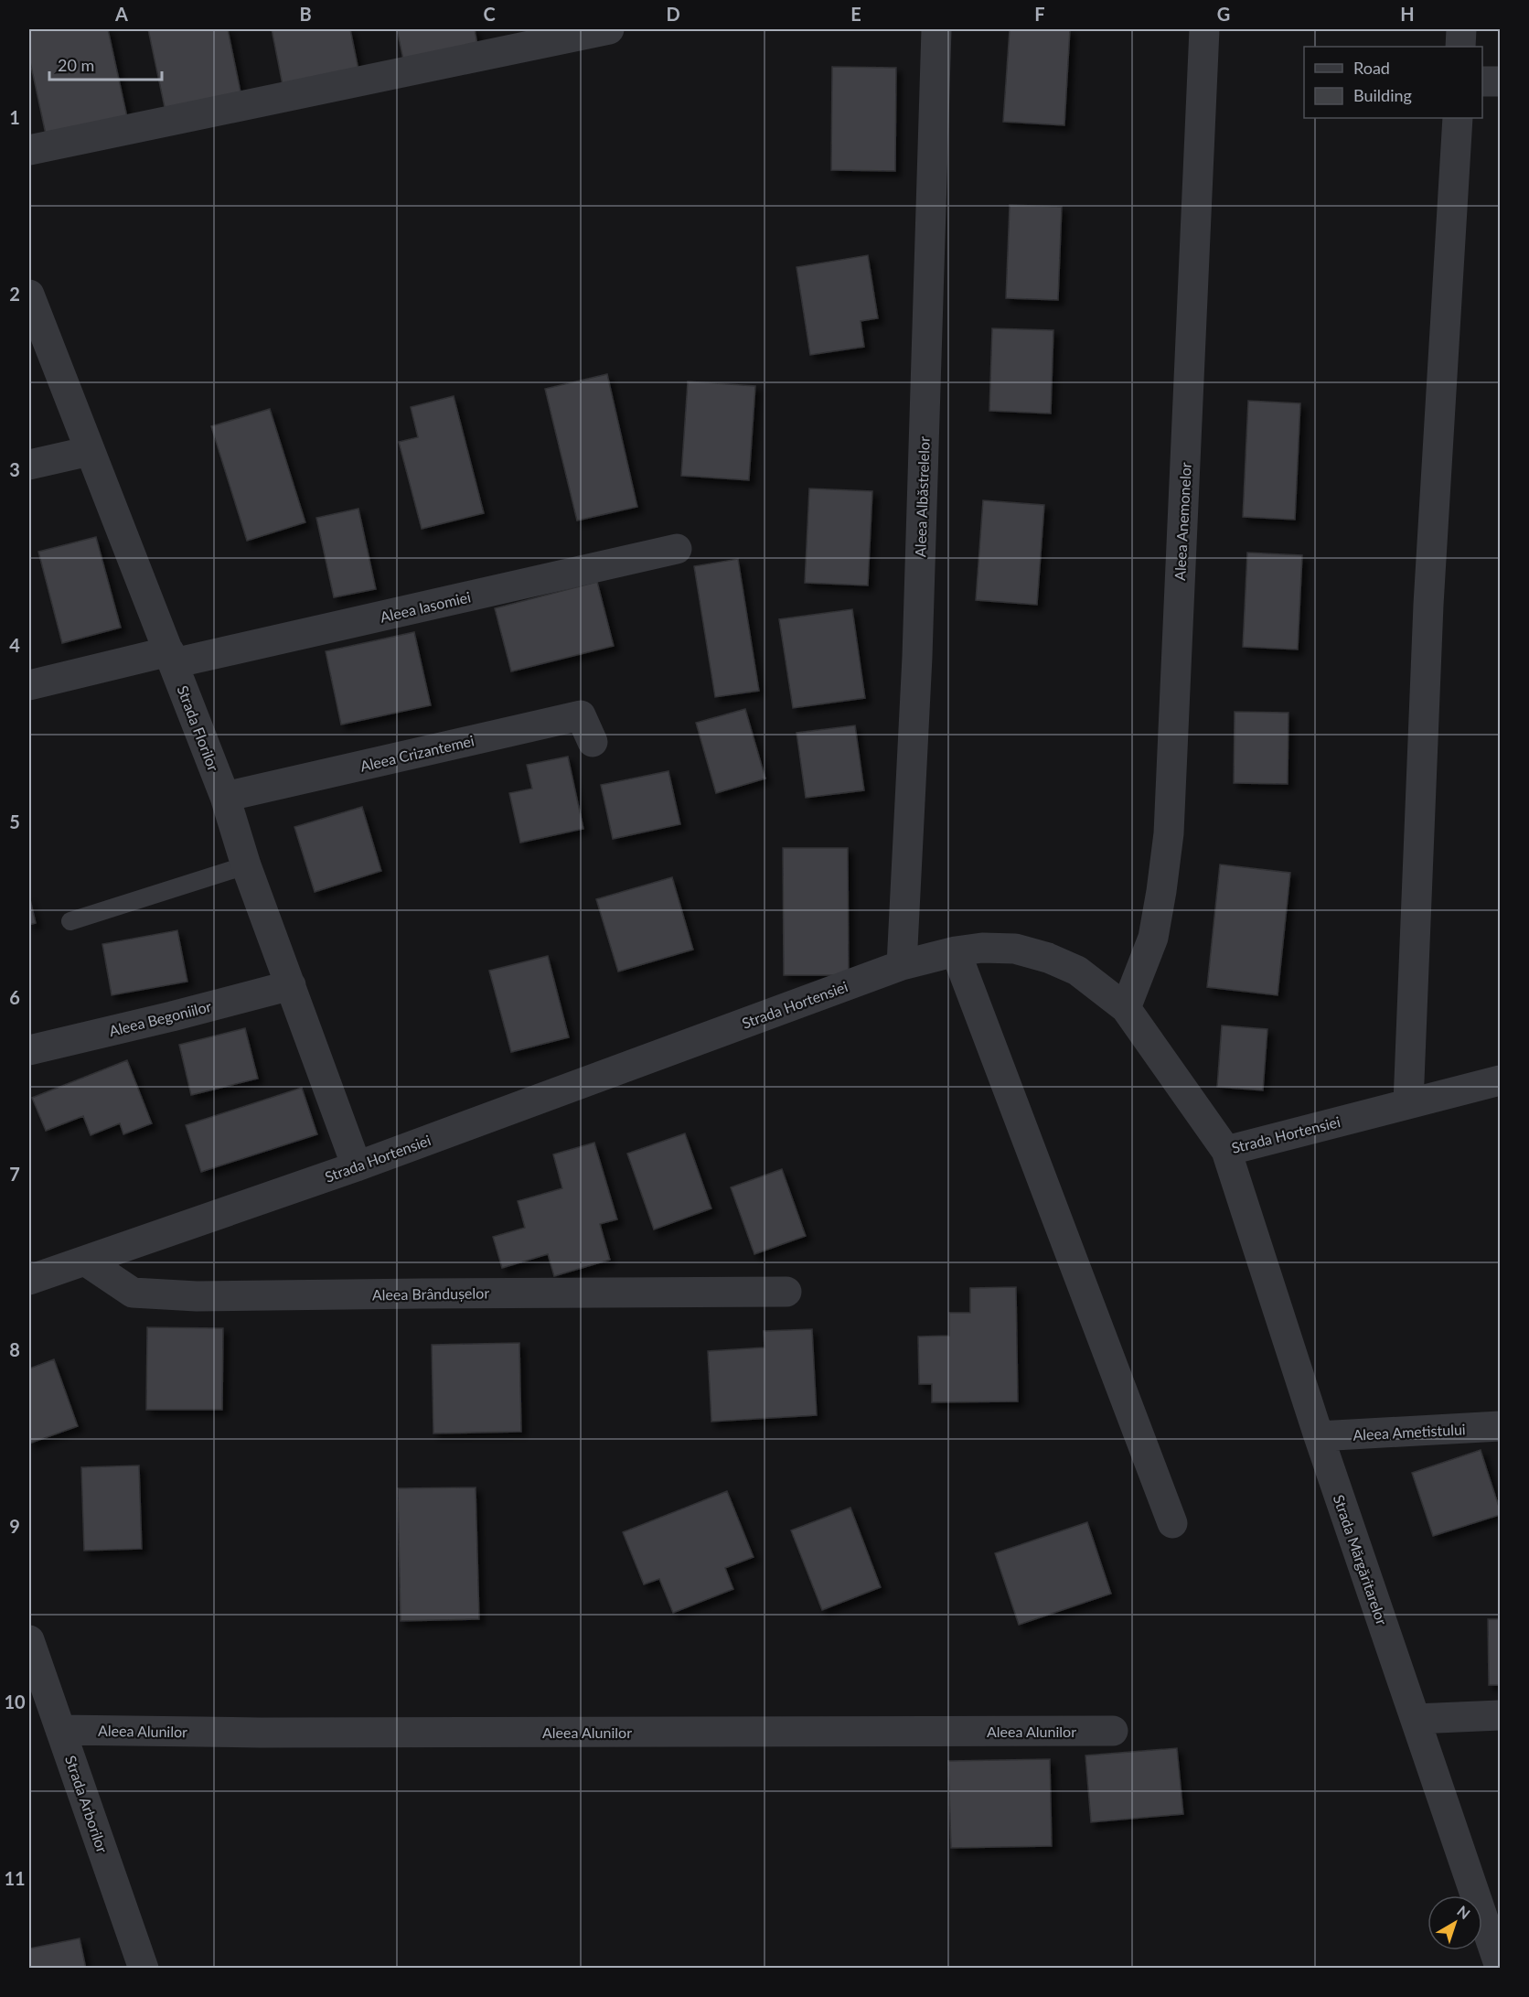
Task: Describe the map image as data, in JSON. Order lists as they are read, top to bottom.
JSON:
{
  "streets": {
    "street": [
      "Aleea Albăstrelelor",
      "Aleea Anemonelor",
      "Aleea Iasomiei",
      "Strada Florilor",
      "Aleea Crizantemei",
      "Strada Hortensiei",
      "Aleea Begoniilor",
      "Aleea Brândușelor",
      "Aleea Ametistului",
      "Strada Mărgăritarelor",
      "Aleea Alunilor",
      "Strada Arborilor"
    ]
  },
  "crossings": [
    ["Aleea Albăstrelelor", "Strada Hortensiei"],
    ["Aleea Anemonelor", "Strada Hortensiei"],
    ["Aleea Iasomiei", "Strada Florilor"],
    ["Strada Florilor", "Aleea Crizantemei"],
    ["Strada Florilor", "Strada Hortensiei"],
    ["Strada Florilor", "Aleea Begoniilor"],
    ["Strada Hortensiei", "Aleea Brândușelor"],
    ["Strada Hortensiei", "Strada Mărgăritarelor"],
    ["Aleea Ametistului", "Strada Mărgăritarelor"],
    ["Aleea Alunilor", "Strada Arborilor"]
  ],
  "legend": ["Road", "Building"],
  "scale_bar": "20 m",
  "north": "top right",
  "grid": {
    "columns": [
      "A",
      "B",
      "C",
      "D",
      "E",
      "F",
      "G",
      "H"
    ],
    "rows": [
      "1",
      "2",
      "3",
      "4",
      "5",
      "6",
      "7",
      "8",
      "9",
      "10",
      "11"
    ]
  }
}
